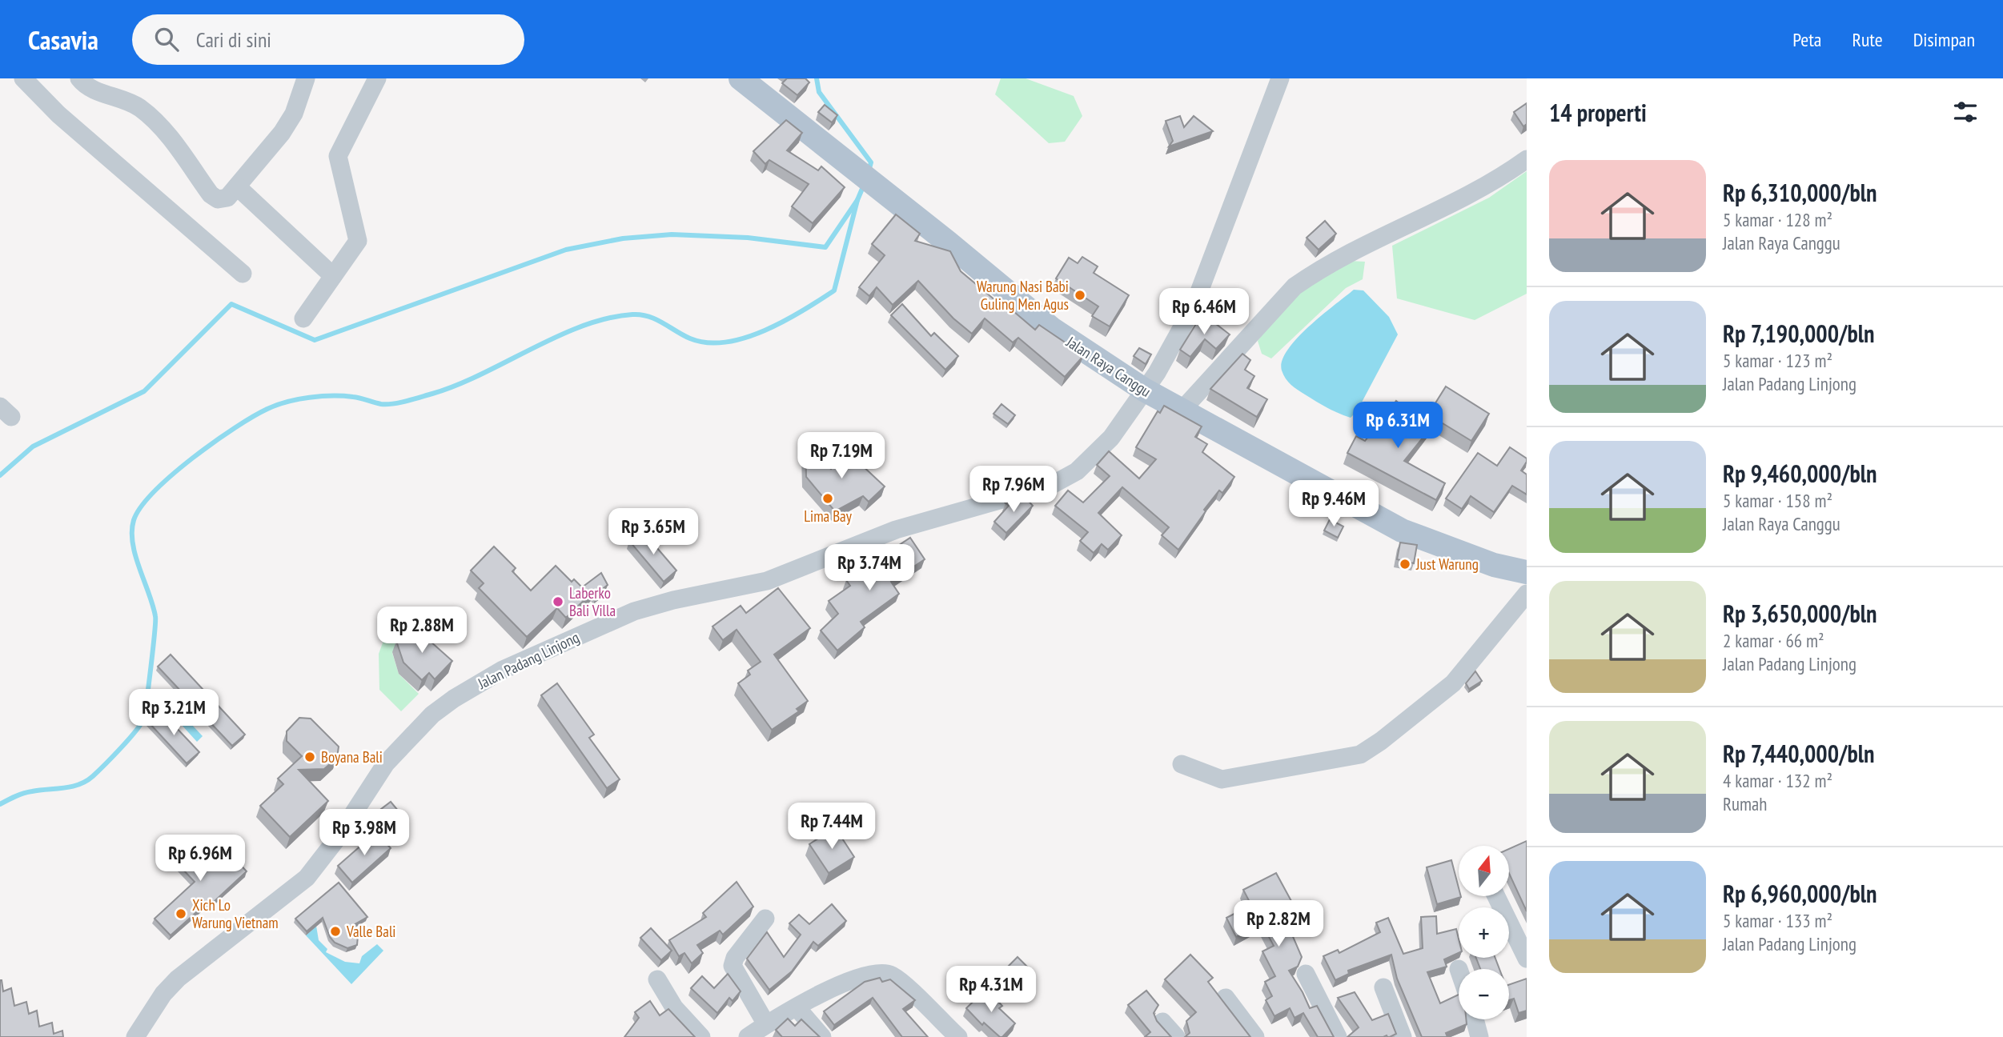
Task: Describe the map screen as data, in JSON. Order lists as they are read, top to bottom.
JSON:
{
  "streets": {
    "main road": ["Jalan Raya Canggu"],
    "street": ["Jalan Padang Linjong"]
  },
  "crossings": [
    ["Jalan Raya Canggu", "Jalan Padang Linjong"]
  ],
  "places": [
    "Warung Nasi Babi Guling Men Agus",
    "Lima Bay",
    "Just Warung",
    "Laberko Bali Villa",
    "Boyana Bali",
    "Xich Lo Warung Vietnam",
    "Valle Bali"
  ],
  "north": "top",
  "page": {
    "header": "Casavia",
    "search": "Cari di sini",
    "nav": ["Peta", "Rute", "Disimpan"],
    "heading": "14 properti",
    "list": [
      {
        "name": "Rp 6,310,000/bln",
        "note": "5 kamar · 128 m² · Jalan Raya Canggu"
      },
      {
        "name": "Rp 7,190,000/bln",
        "note": "5 kamar · 123 m² · Jalan Padang Linjong"
      },
      {
        "name": "Rp 9,460,000/bln",
        "note": "5 kamar · 158 m² · Jalan Raya Canggu"
      },
      {
        "name": "Rp 3,650,000/bln",
        "note": "2 kamar · 66 m² · Jalan Padang Linjong"
      },
      {
        "name": "Rp 7,440,000/bln",
        "note": "4 kamar · 132 m² · Rumah"
      },
      {
        "name": "Rp 6,960,000/bln",
        "note": "5 kamar · 133 m² · Jalan Padang Linjong"
      }
    ],
    "price": [
      "Rp 6.46M",
      "Rp 6.31M",
      "Rp 7.19M",
      "Rp 7.96M",
      "Rp 9.46M",
      "Rp 3.65M",
      "Rp 3.74M",
      "Rp 2.88M",
      "Rp 3.21M",
      "Rp 7.44M",
      "Rp 3.98M",
      "Rp 6.96M",
      "Rp 2.82M",
      "Rp 4.31M"
    ],
    "map_buttons": ["+", "−"]
  }
}
